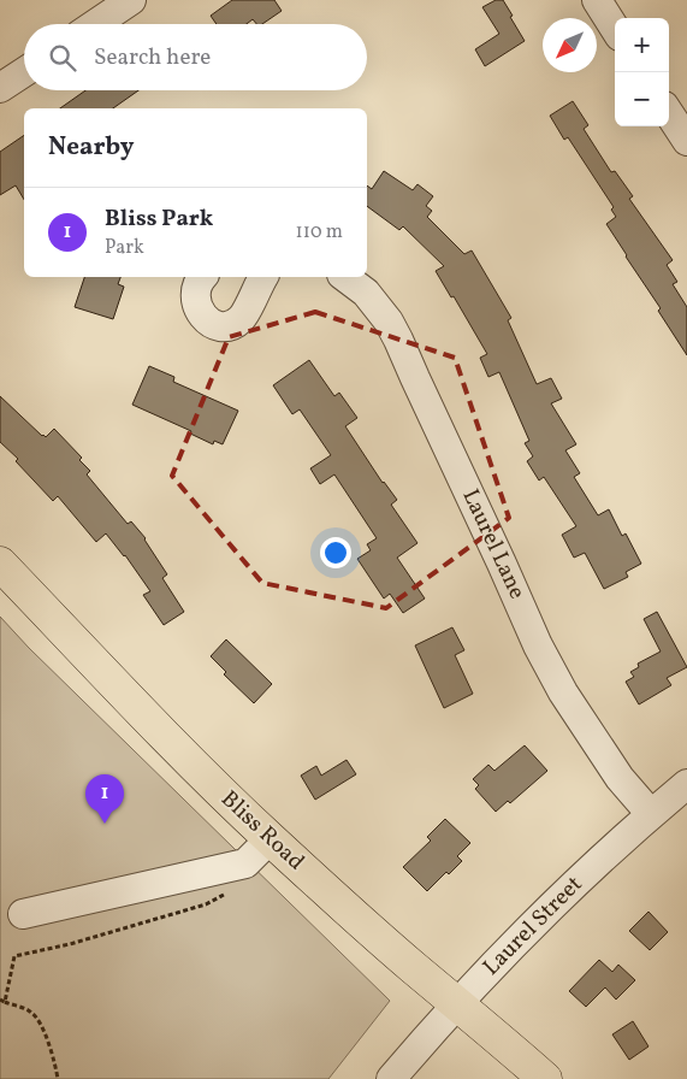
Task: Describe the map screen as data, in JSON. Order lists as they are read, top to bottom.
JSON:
{
  "streets": {
    "main road": ["Bliss Road"],
    "street": ["Laurel Lane", "Laurel Street"]
  },
  "crossings": [
    ["Laurel Lane", "Laurel Street"],
    ["Bliss Road", "Laurel Street"]
  ],
  "north": "bottom left",
  "page": {
    "map_buttons": ["+", "−"],
    "search": "Search here",
    "heading": "Nearby",
    "list": [
      {
        "mark": "1",
        "name": "Bliss Park",
        "note": "Park",
        "value": "110 m"
      }
    ],
    "pins": "1"
  }
}
